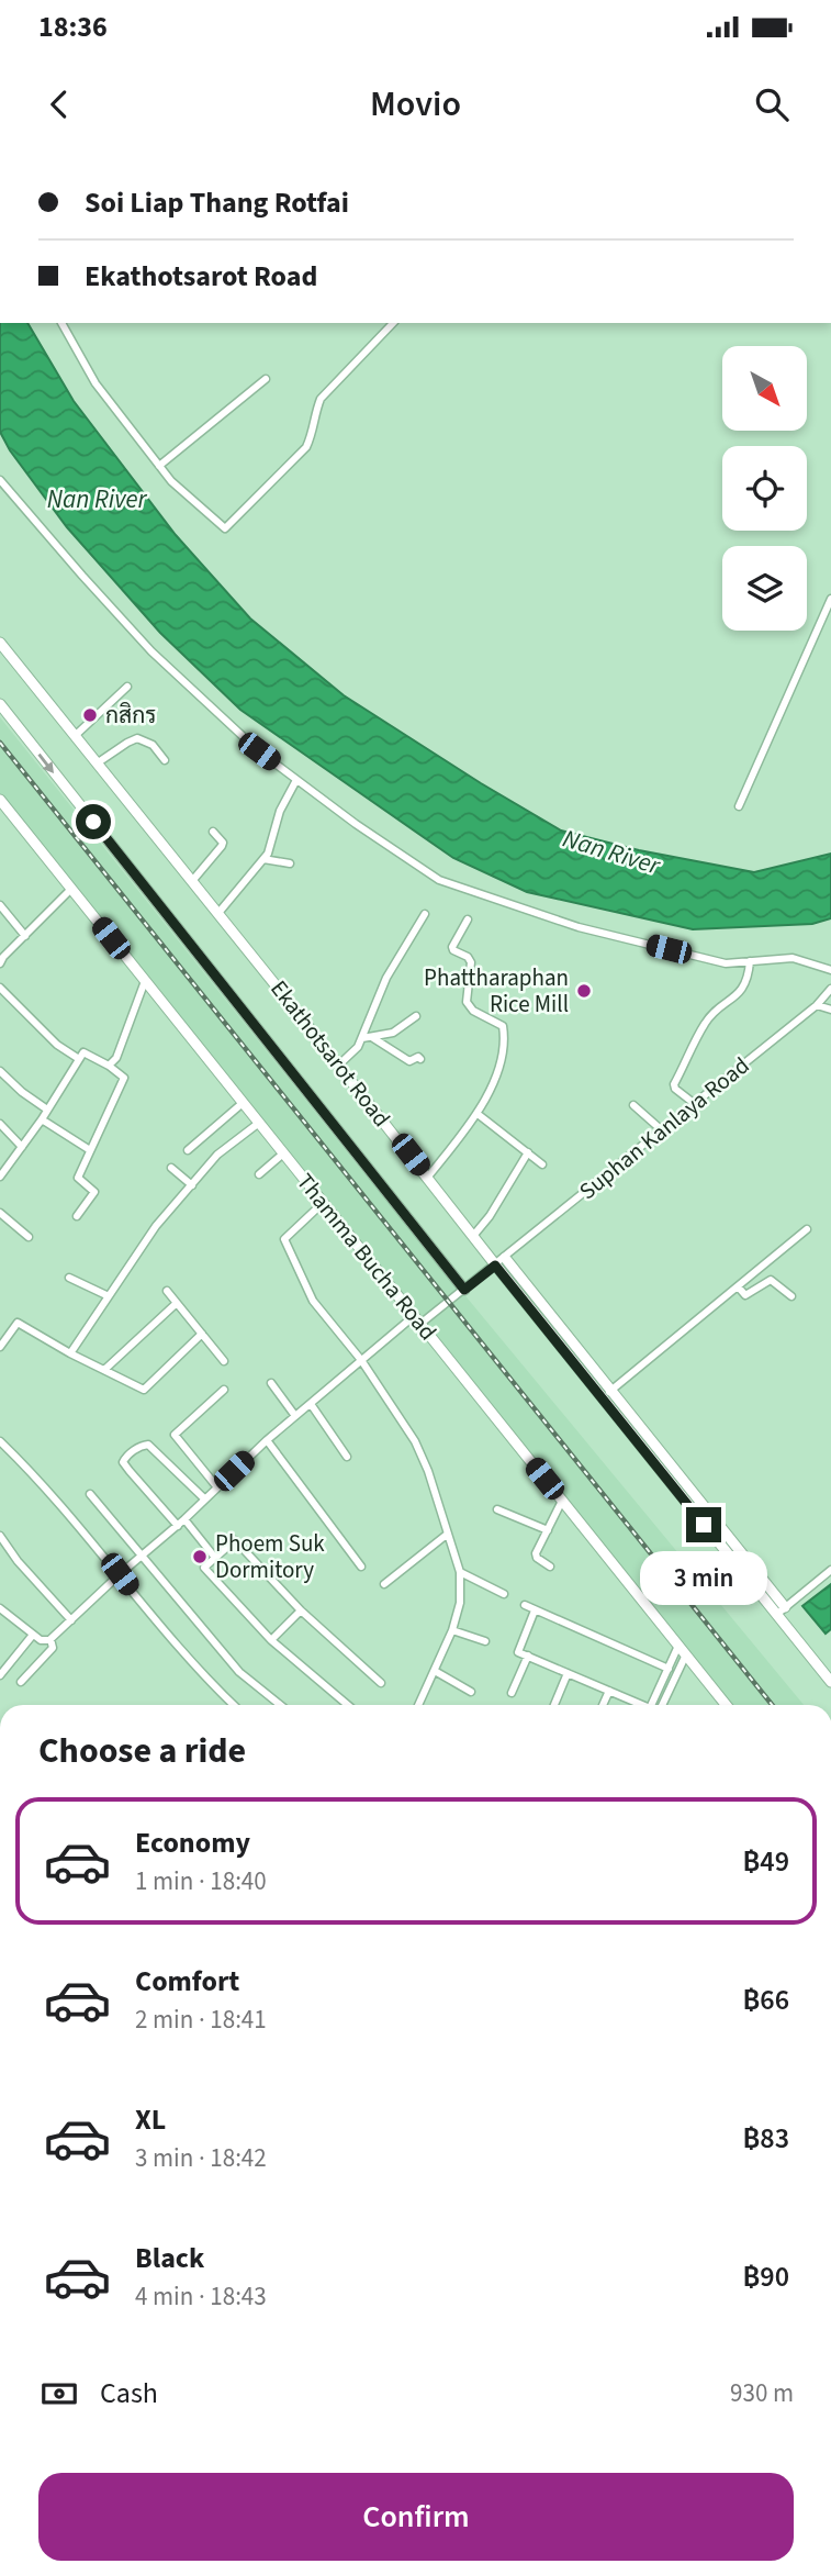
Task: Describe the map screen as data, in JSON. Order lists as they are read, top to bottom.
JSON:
{
  "streets": {
    "main road": ["Ekathotsarot Road", "Thamma Bucha Road"],
    "street": ["Suphan Kanlaya Road"]
  },
  "crossings": [
    ["Ekathotsarot Road", "Suphan Kanlaya Road"],
    ["Suphan Kanlaya Road", "Thamma Bucha Road"]
  ],
  "water": ["Nan River"],
  "places": ["กสิกร", "Phattharaphan Rice Mill", "Phoem Suk Dormitory"],
  "north": "bottom right",
  "page": {
    "status": "18:36",
    "header": "Movio",
    "banner": ["Soi Liap Thang Rotfai", "Ekathotsarot Road"],
    "bubble": "3 min",
    "heading": "Choose a ride",
    "list": [
      {
        "name": "Economy",
        "note": "1 min · 18:40",
        "value": "฿49"
      },
      {
        "name": "Comfort",
        "note": "2 min · 18:41",
        "value": "฿66"
      },
      {
        "name": "XL",
        "note": "3 min · 18:42",
        "value": "฿83"
      },
      {
        "name": "Black",
        "note": "4 min · 18:43",
        "value": "฿90"
      }
    ],
    "pay": ["Cash", "930 m"],
    "buttons": "Confirm"
  }
}
